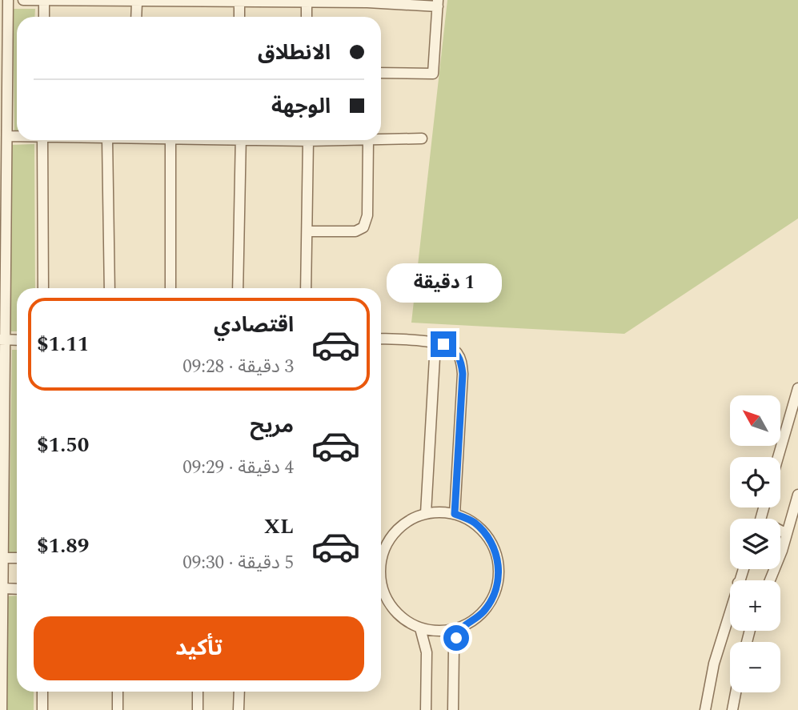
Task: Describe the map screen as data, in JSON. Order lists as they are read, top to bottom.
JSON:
{
  "north": "top left",
  "page": {
    "banner": ["الانطلاق", "الوجهة"],
    "bubble": "1 دقيقة",
    "list": [
      {
        "name": "اقتصادي",
        "note": "3 دقيقة · 09:28",
        "value": "$1.11"
      },
      {
        "name": "مريح",
        "note": "4 دقيقة · 09:29",
        "value": "$1.50"
      },
      {
        "name": "XL",
        "note": "5 دقيقة · 09:30",
        "value": "$1.89"
      }
    ],
    "map_buttons": ["+", "−"],
    "buttons": "تأكيد"
  }
}
